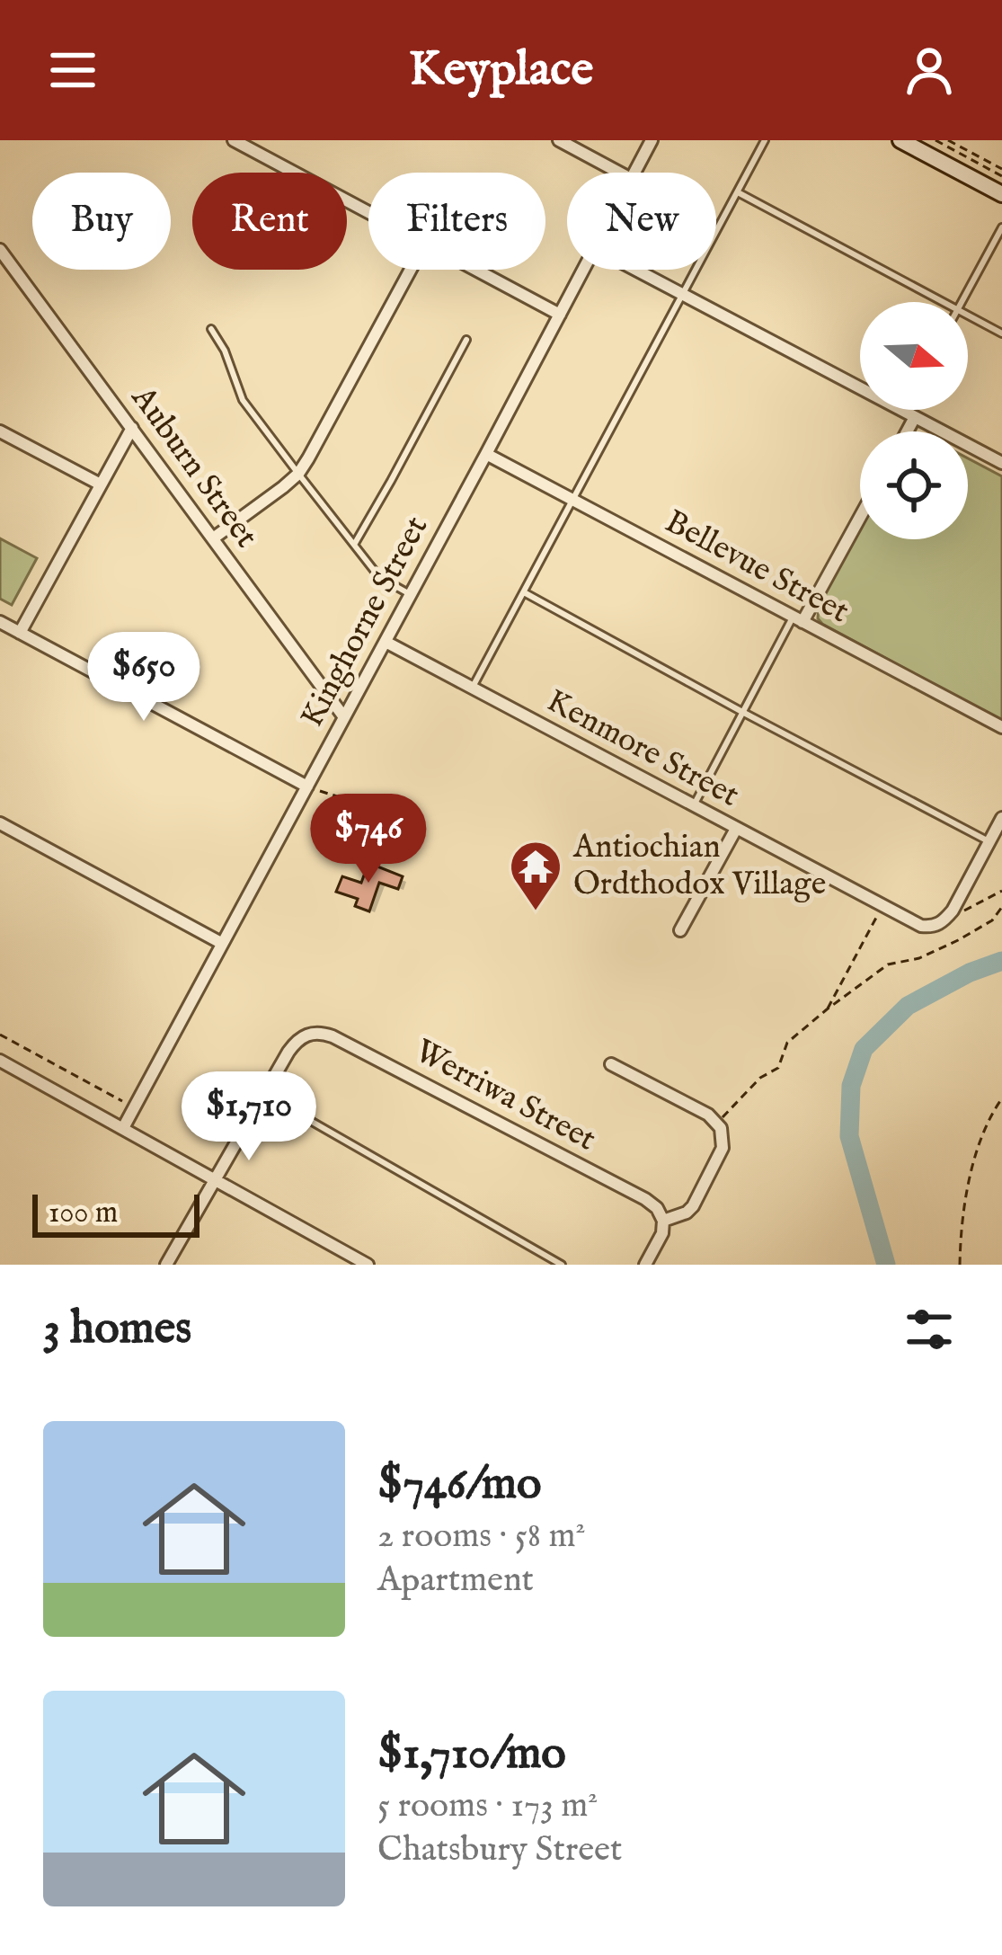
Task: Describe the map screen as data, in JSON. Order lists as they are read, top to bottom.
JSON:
{
  "streets": {
    "street": [
      "Auburn Street",
      "Bellevue Street",
      "Kinghorne Street",
      "Kenmore Street",
      "Werriwa Street"
    ]
  },
  "crossings": [
    ["Auburn Street", "Kinghorne Street"],
    ["Bellevue Street", "Kinghorne Street"],
    ["Kinghorne Street", "Kenmore Street"]
  ],
  "places": {
    "temple": ["Antiochian Ordthodox Village"]
  },
  "scale_bar": "100 m",
  "north": "right",
  "page": {
    "header": "Keyplace",
    "chip": [
      "Buy",
      "Rent",
      "Filters",
      "New"
    ],
    "price": ["$650", "$746", "$1,710"],
    "scale": "100 m",
    "heading": "3 homes",
    "list": [
      {
        "name": "$746/mo",
        "note": "2 rooms · 58 m² · Apartment"
      },
      {
        "name": "$1,710/mo",
        "note": "5 rooms · 173 m² · Chatsbury Street"
      }
    ]
  }
}
